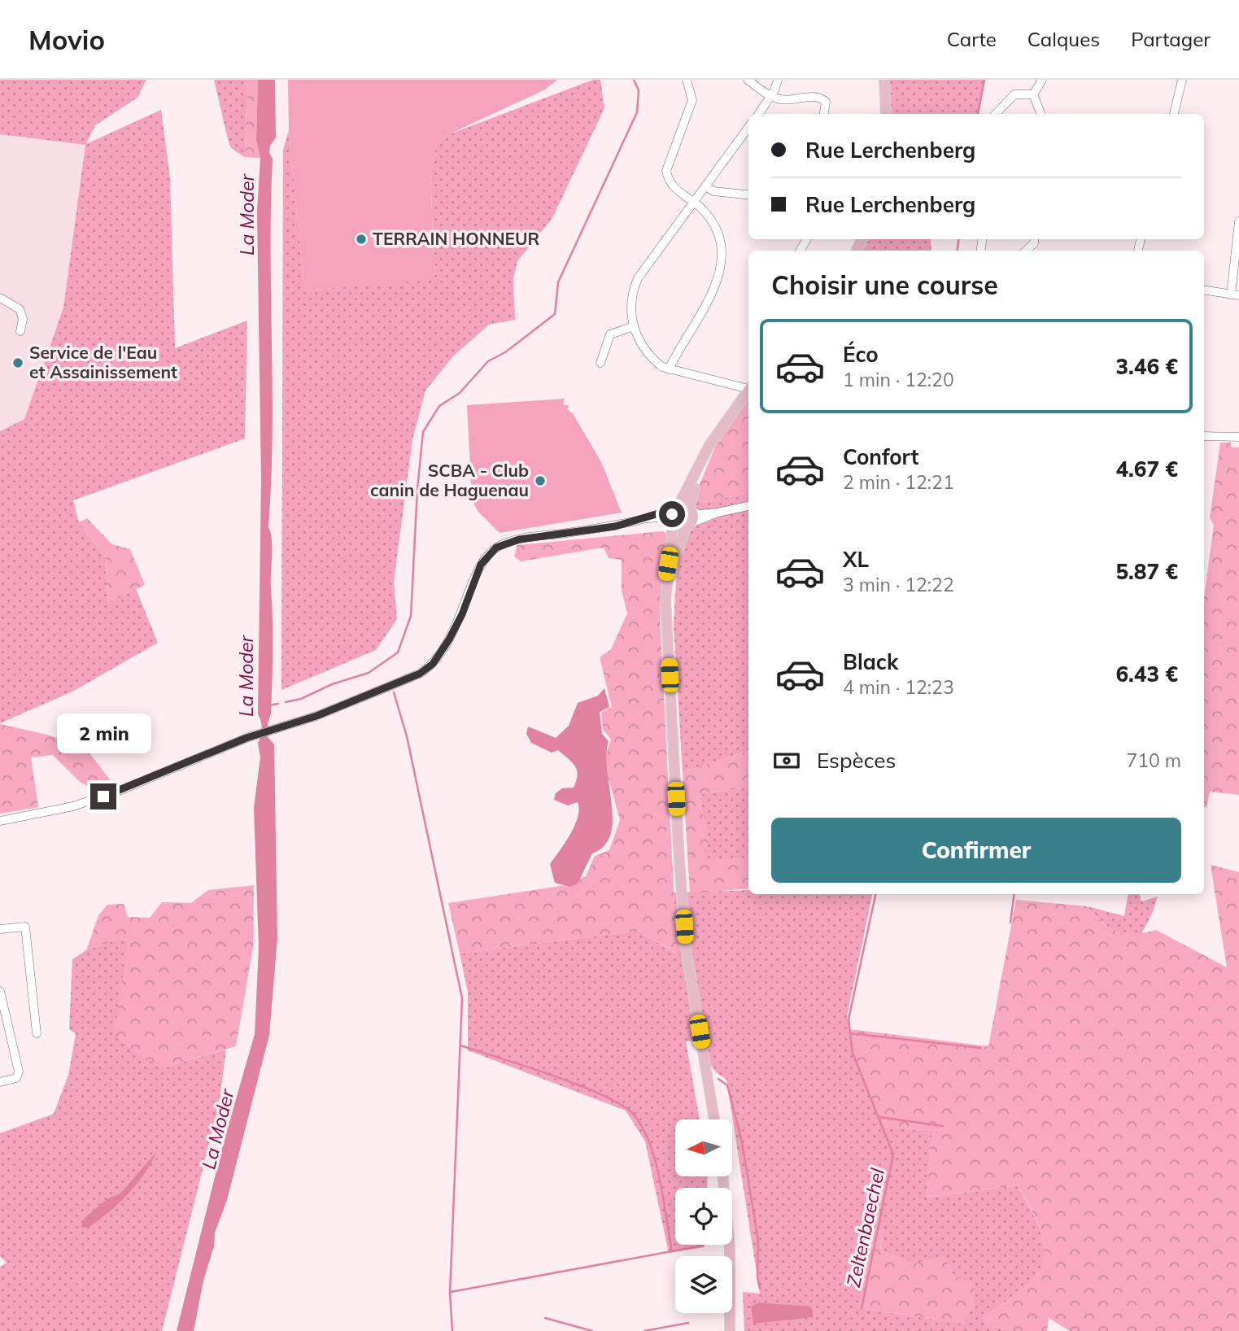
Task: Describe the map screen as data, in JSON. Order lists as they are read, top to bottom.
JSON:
{
  "water": ["La Moder", "Zeltenbaechel"],
  "places": ["TERRAIN HONNEUR", "Service de l'Eau et Assainissement", "SCBA - Club canin de Haguenau"],
  "north": "left",
  "page": {
    "header": "Movio",
    "nav": ["Carte", "Calques", "Partager"],
    "banner": ["Rue Lerchenberg", "Rue Lerchenberg"],
    "heading": "Choisir une course",
    "list": [
      {
        "name": "Éco",
        "note": "1 min · 12:20",
        "value": "3.46 €"
      },
      {
        "name": "Confort",
        "note": "2 min · 12:21",
        "value": "4.67 €"
      },
      {
        "name": "XL",
        "note": "3 min · 12:22",
        "value": "5.87 €"
      },
      {
        "name": "Black",
        "note": "4 min · 12:23",
        "value": "6.43 €"
      }
    ],
    "bubble": "2 min",
    "pay": ["Espèces", "710 m"],
    "buttons": "Confirmer"
  }
}
